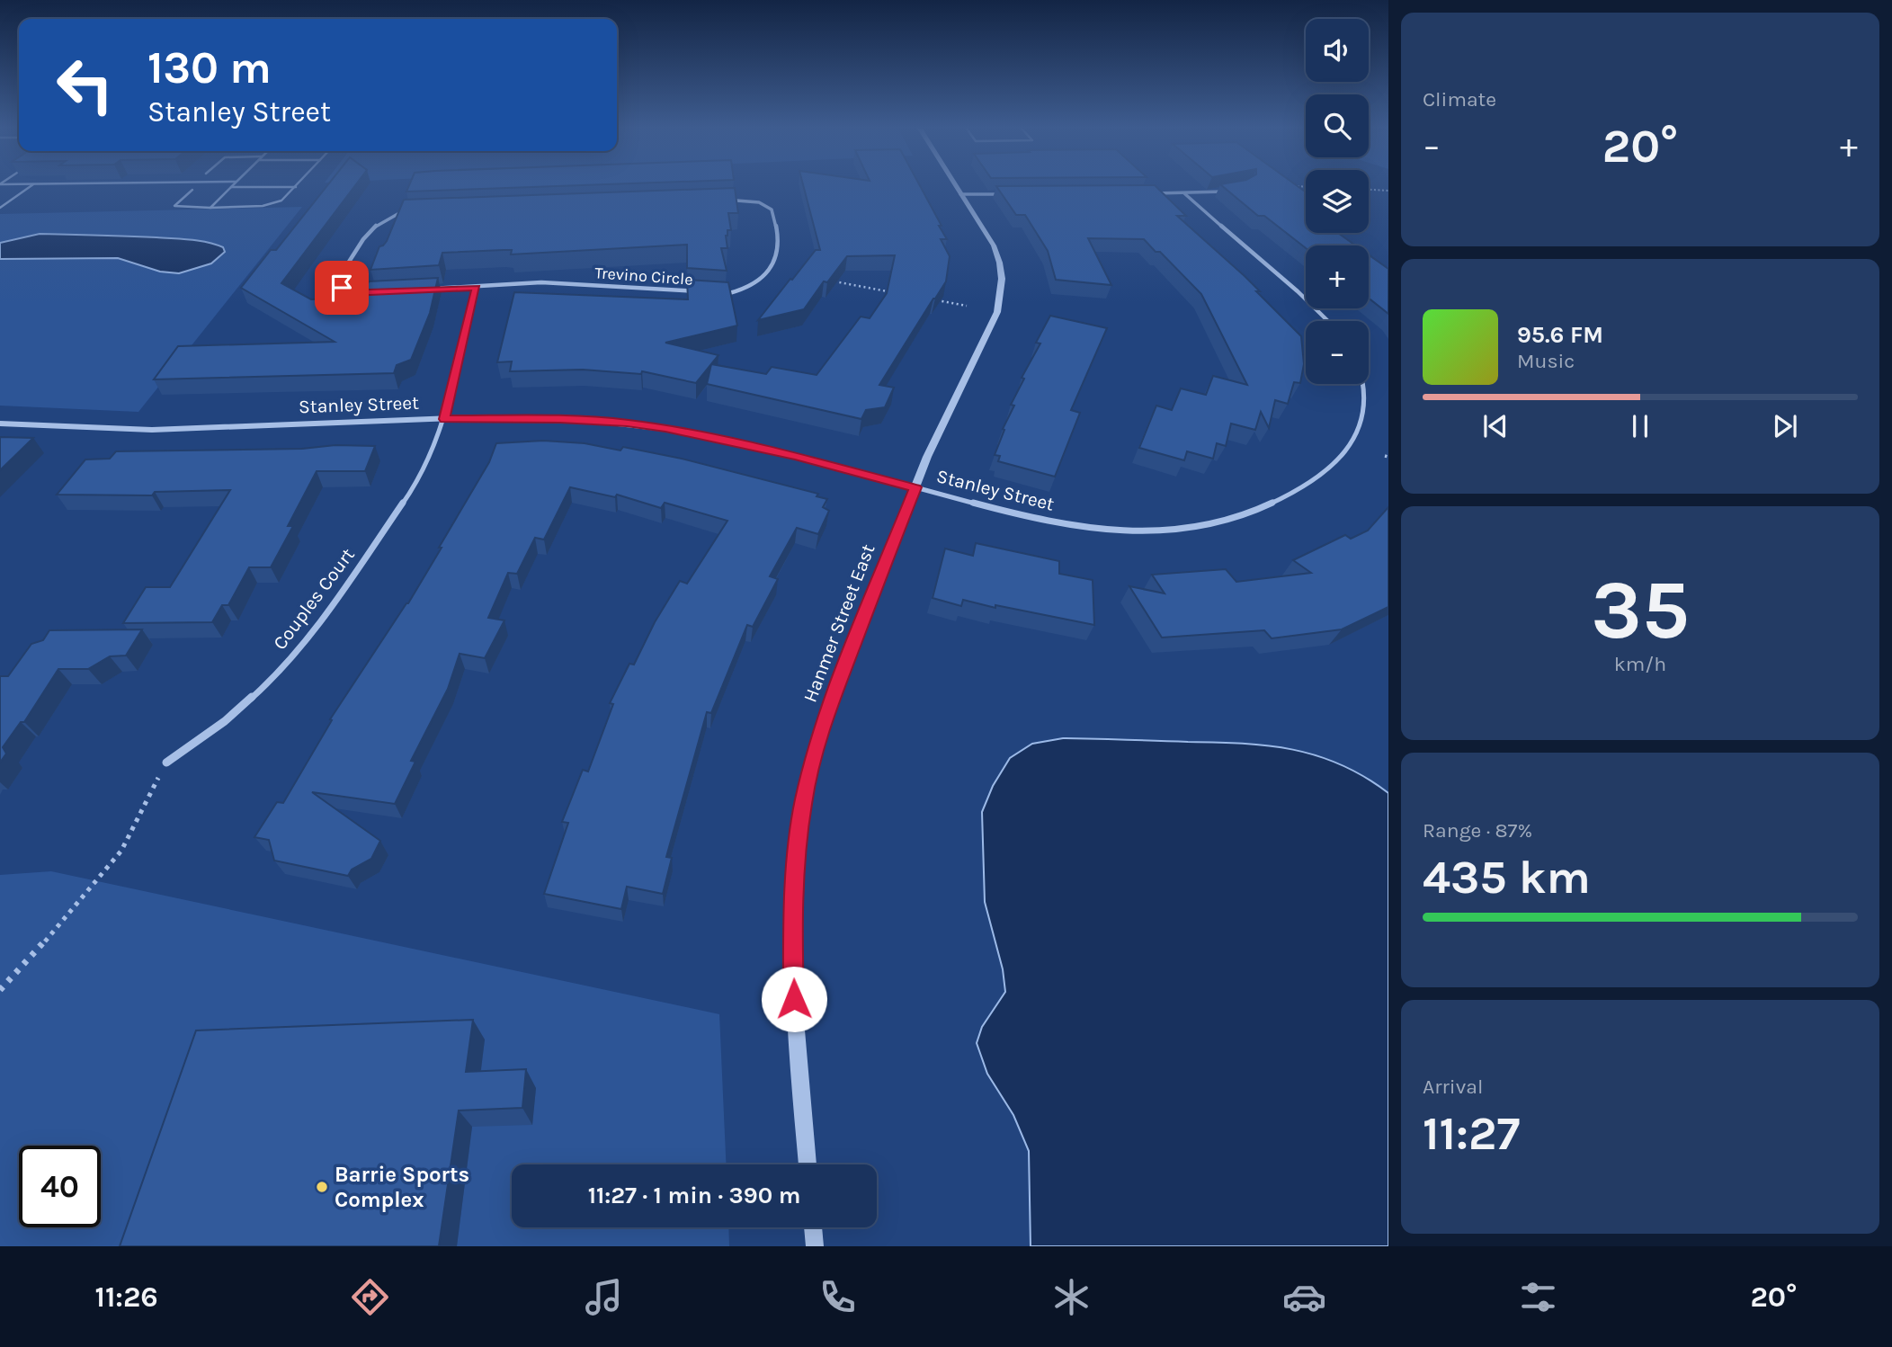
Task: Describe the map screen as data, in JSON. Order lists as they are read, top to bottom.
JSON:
{
  "streets": {
    "street": [
      "Trevino Circle",
      "Stanley Street",
      "Couples Court",
      "Hanmer Street East"
    ]
  },
  "crossings": [
    ["Stanley Street", "Couples Court"],
    ["Stanley Street", "Hanmer Street East"]
  ],
  "places": ["Barrie Sports Complex"],
  "page": {
    "tile": [
      "Climate",
      ["35", "km/h"],
      ["Range · 87%", "435 km"],
      ["Arrival", "11:27"]
    ],
    "map_buttons": ["+", "−"],
    "turn": ["130 m", "Stanley Street"],
    "heat": ["−", "20°", "+"],
    "song": ["95.6 FM", "Music"],
    "limit": "40",
    "trip": "11:27 · 1 min · 390 m",
    "tabs": ["11:26", "20°"]
  }
}
